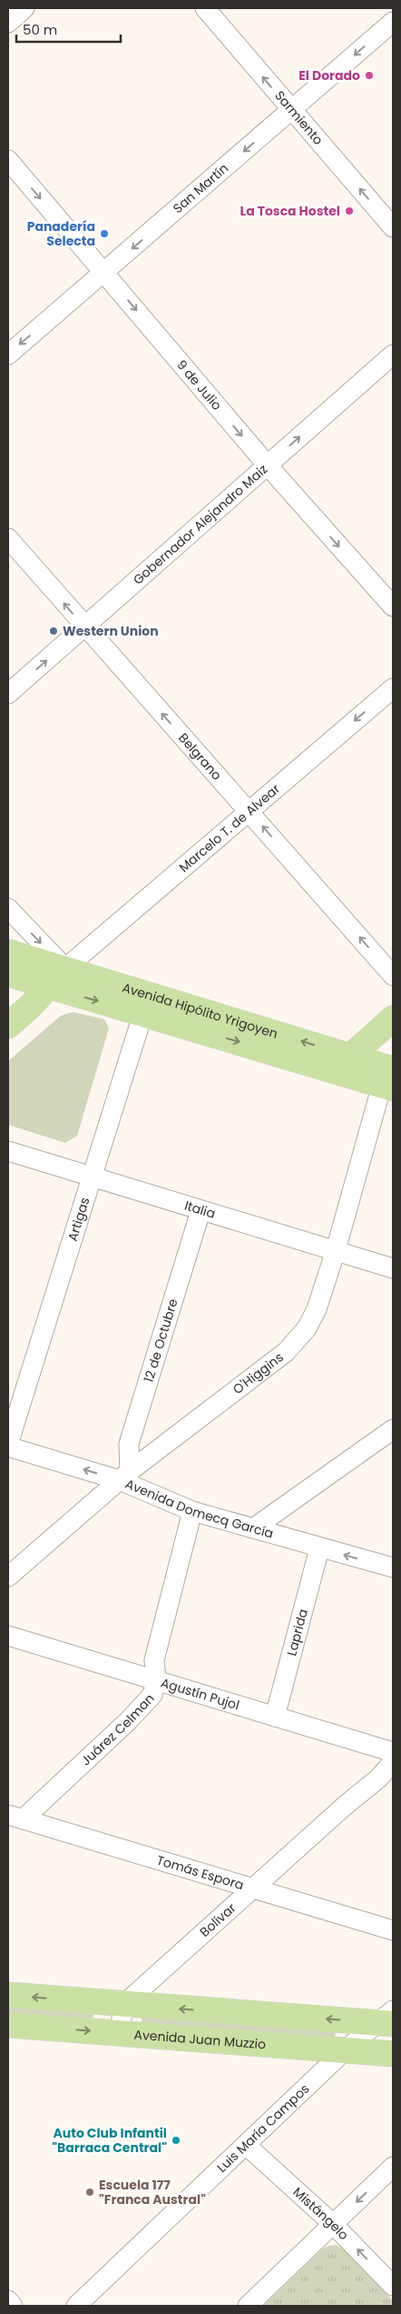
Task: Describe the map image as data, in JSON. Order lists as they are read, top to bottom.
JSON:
{
  "streets": {
    "main road": ["Avenida Hipólito Yrigoyen", "Avenida Juan Muzzio"],
    "street": [
      "Sarmiento",
      "San Martín",
      "9 de Julio",
      "Gobernador Alejandro Maiz",
      "Belgrano",
      "Marcelo T. de Alvear",
      "Italia",
      "Artigas",
      "12 de Octubre",
      "O'Higgins",
      "Avenida Domecq García",
      "Laprida",
      "Agustín Pujol",
      "Juárez Celman",
      "Tomás Espora",
      "Bolívar",
      "Luis María Campos",
      "Mistángelo"
    ]
  },
  "crossings": [
    ["Sarmiento", "San Martín"],
    ["San Martín", "9 de Julio"],
    ["9 de Julio", "Gobernador Alejandro Maiz"],
    ["Gobernador Alejandro Maiz", "Belgrano"],
    ["Belgrano", "Marcelo T. de Alvear"],
    ["Marcelo T. de Alvear", "Avenida Hipólito Yrigoyen"],
    ["Avenida Hipólito Yrigoyen", "Artigas"],
    ["Avenida Hipólito Yrigoyen", "O'Higgins"],
    ["Italia", "Artigas"],
    ["Italia", "12 de Octubre"],
    ["Italia", "O'Higgins"],
    ["Artigas", "Avenida Domecq García"],
    ["12 de Octubre", "O'Higgins"],
    ["12 de Octubre", "Avenida Domecq García"],
    ["O'Higgins", "Avenida Domecq García"],
    ["Avenida Domecq García", "Laprida"],
    ["Avenida Domecq García", "Juárez Celman"],
    ["Laprida", "Agustín Pujol"],
    ["Agustín Pujol", "Juárez Celman"],
    ["Juárez Celman", "Tomás Espora"],
    ["Tomás Espora", "Bolívar"],
    ["Avenida Juan Muzzio", "Luis María Campos"],
    ["Luis María Campos", "Mistángelo"]
  ],
  "one_way": [
    "Sarmiento",
    "San Martín",
    "9 de Julio",
    "Gobernador Alejandro Maiz",
    "Belgrano",
    "Marcelo T. de Alvear",
    "Avenida Domecq García",
    "Mistángelo"
  ],
  "places": [
    "El Dorado",
    "La Tosca Hostel",
    "Panadería Selecta",
    "Western Union",
    "Auto Club Infantil \"Barraca Central\"",
    "Escuela 177 \"Franca Austral\""
  ],
  "scale_bar": "50 m"
}
